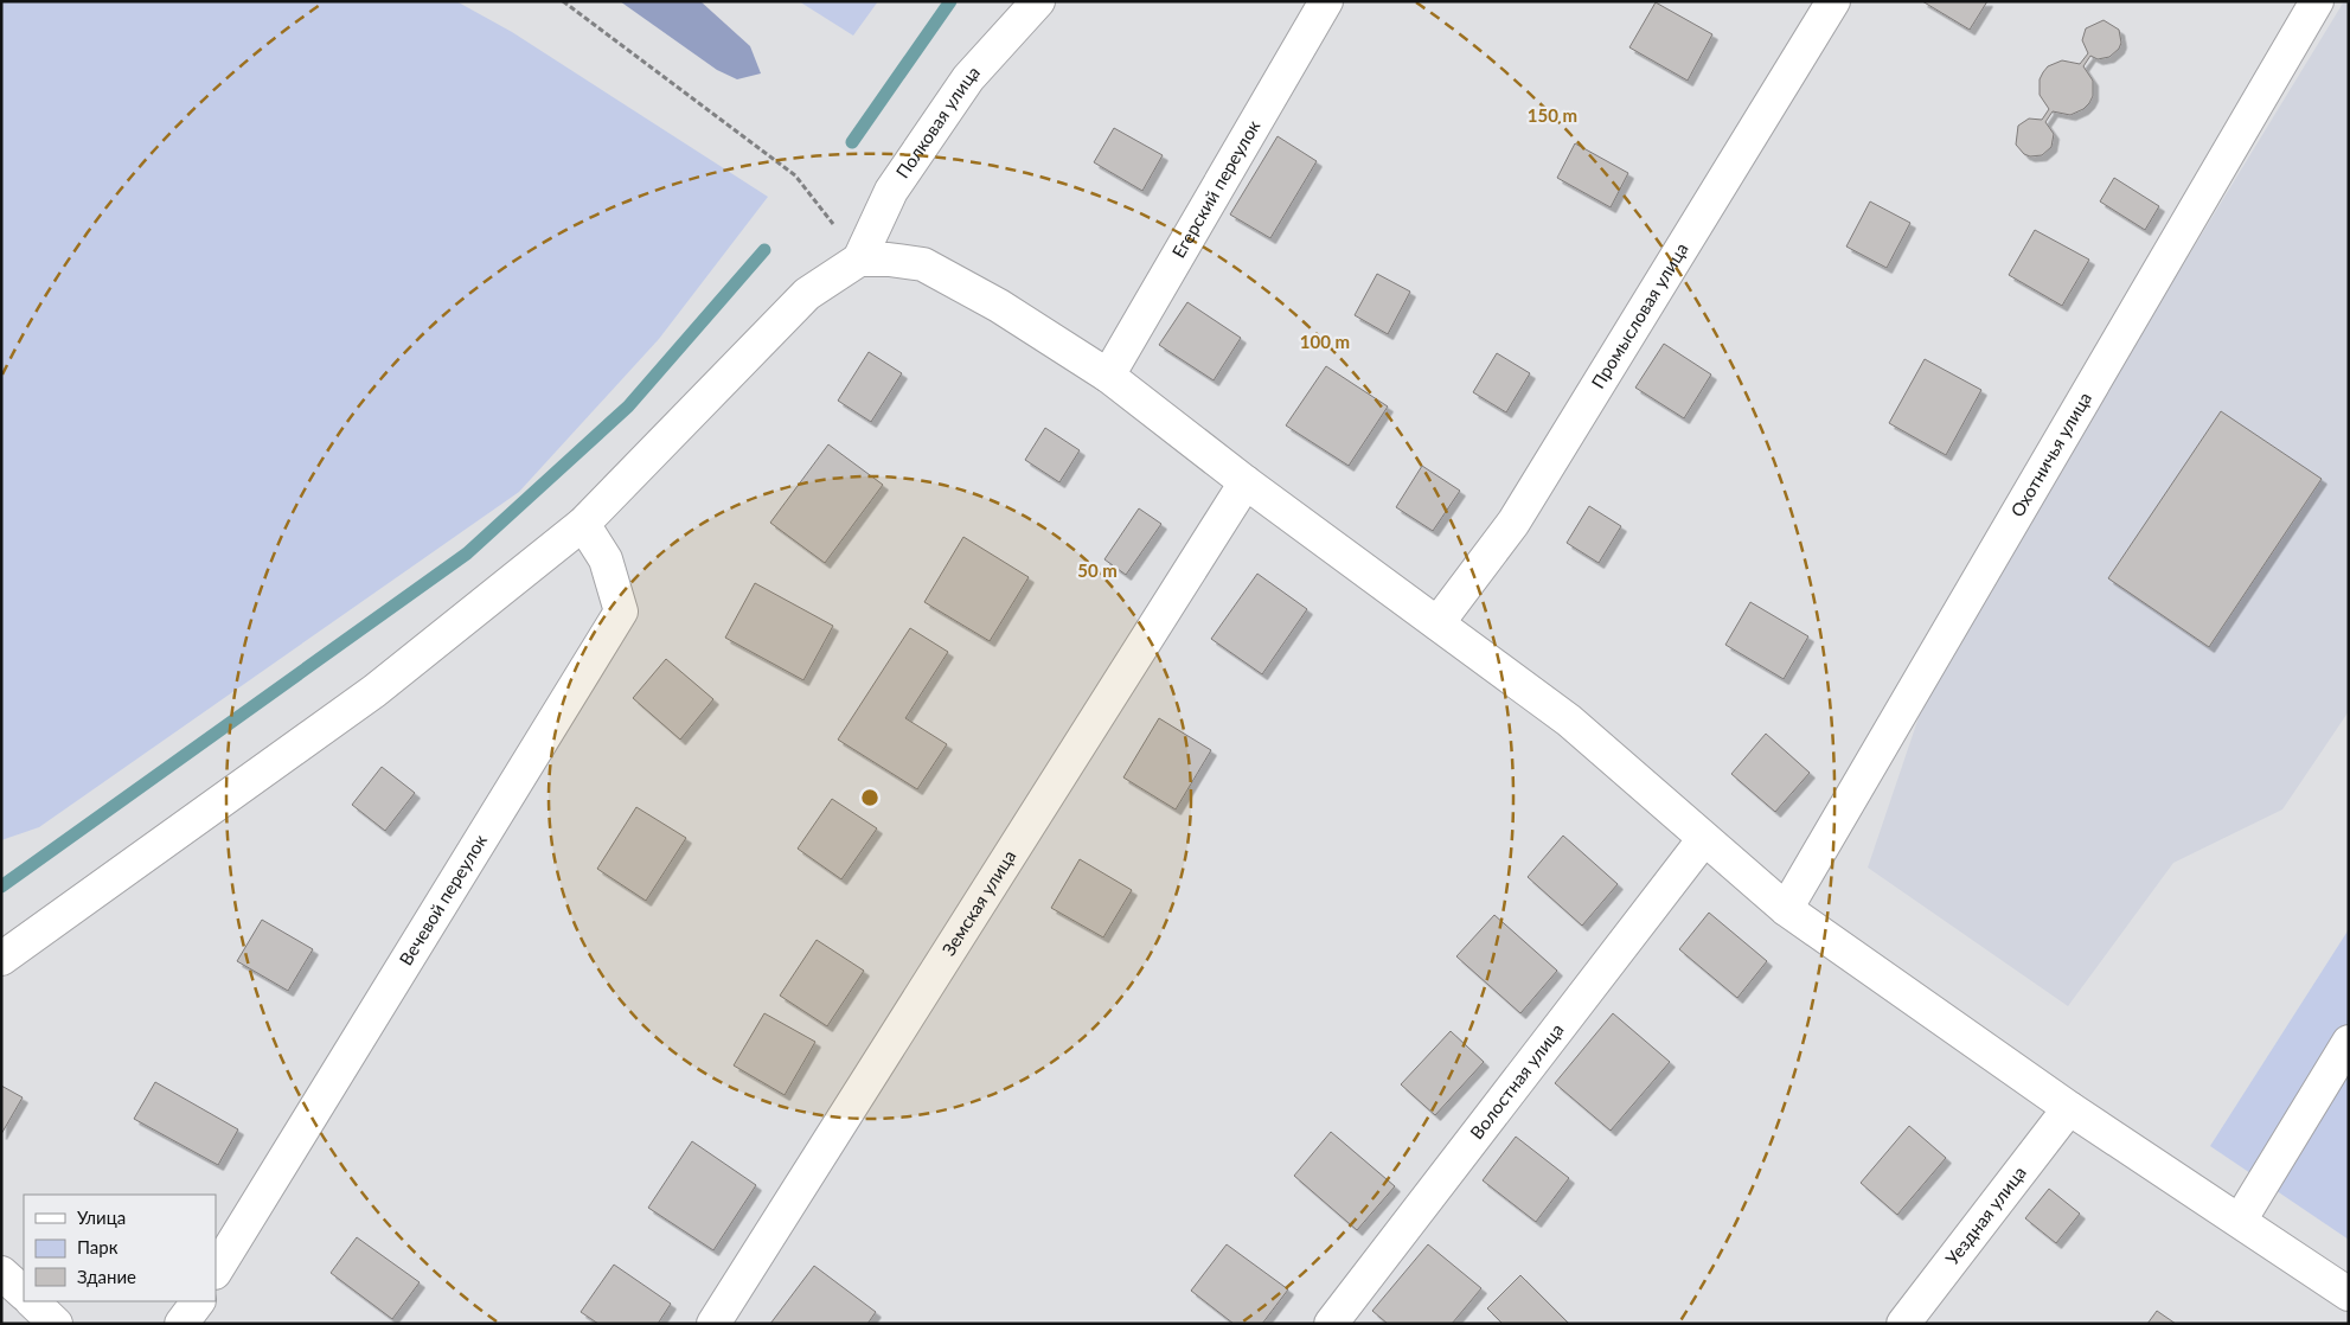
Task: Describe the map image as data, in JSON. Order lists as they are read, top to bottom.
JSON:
{
  "streets": {
    "street": [
      "Полковая улица",
      "Егерский переулок",
      "Промысловая улица",
      "Охотничья улица",
      "Вечевой переулок",
      "Земская улица",
      "Волостная улица",
      "Уездная улица"
    ]
  },
  "legend": ["Улица", "Парк", "Здание"],
  "rings": ["150 m", "100 m", "50 m"]
}
